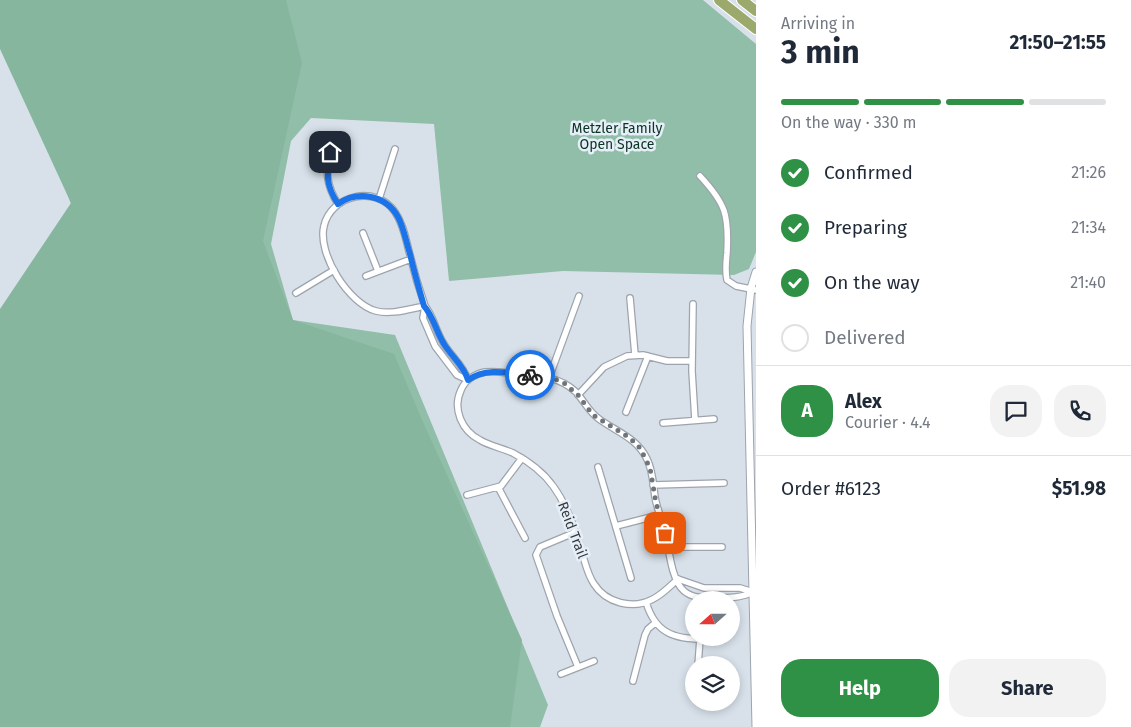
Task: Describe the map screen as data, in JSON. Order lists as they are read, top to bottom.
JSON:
{
  "streets": {
    "street": ["Reid Trail"]
  },
  "parks": ["Metzler Family Open Space"],
  "north": "left",
  "page": {
    "heading": ["3 min", "Arriving in", "21:50–21:55"],
    "panel": [
      "Alex",
      "Courier · 4.4",
      "Order #6123",
      "$51.98"
    ],
    "bar": "On the way · 330 m",
    "list": [
      ["Confirmed", "21:26"],
      ["Preparing", "21:34"],
      ["On the way", "21:40"],
      "Delivered"
    ],
    "round": "A",
    "buttons": ["Help", "Share"]
  }
}
